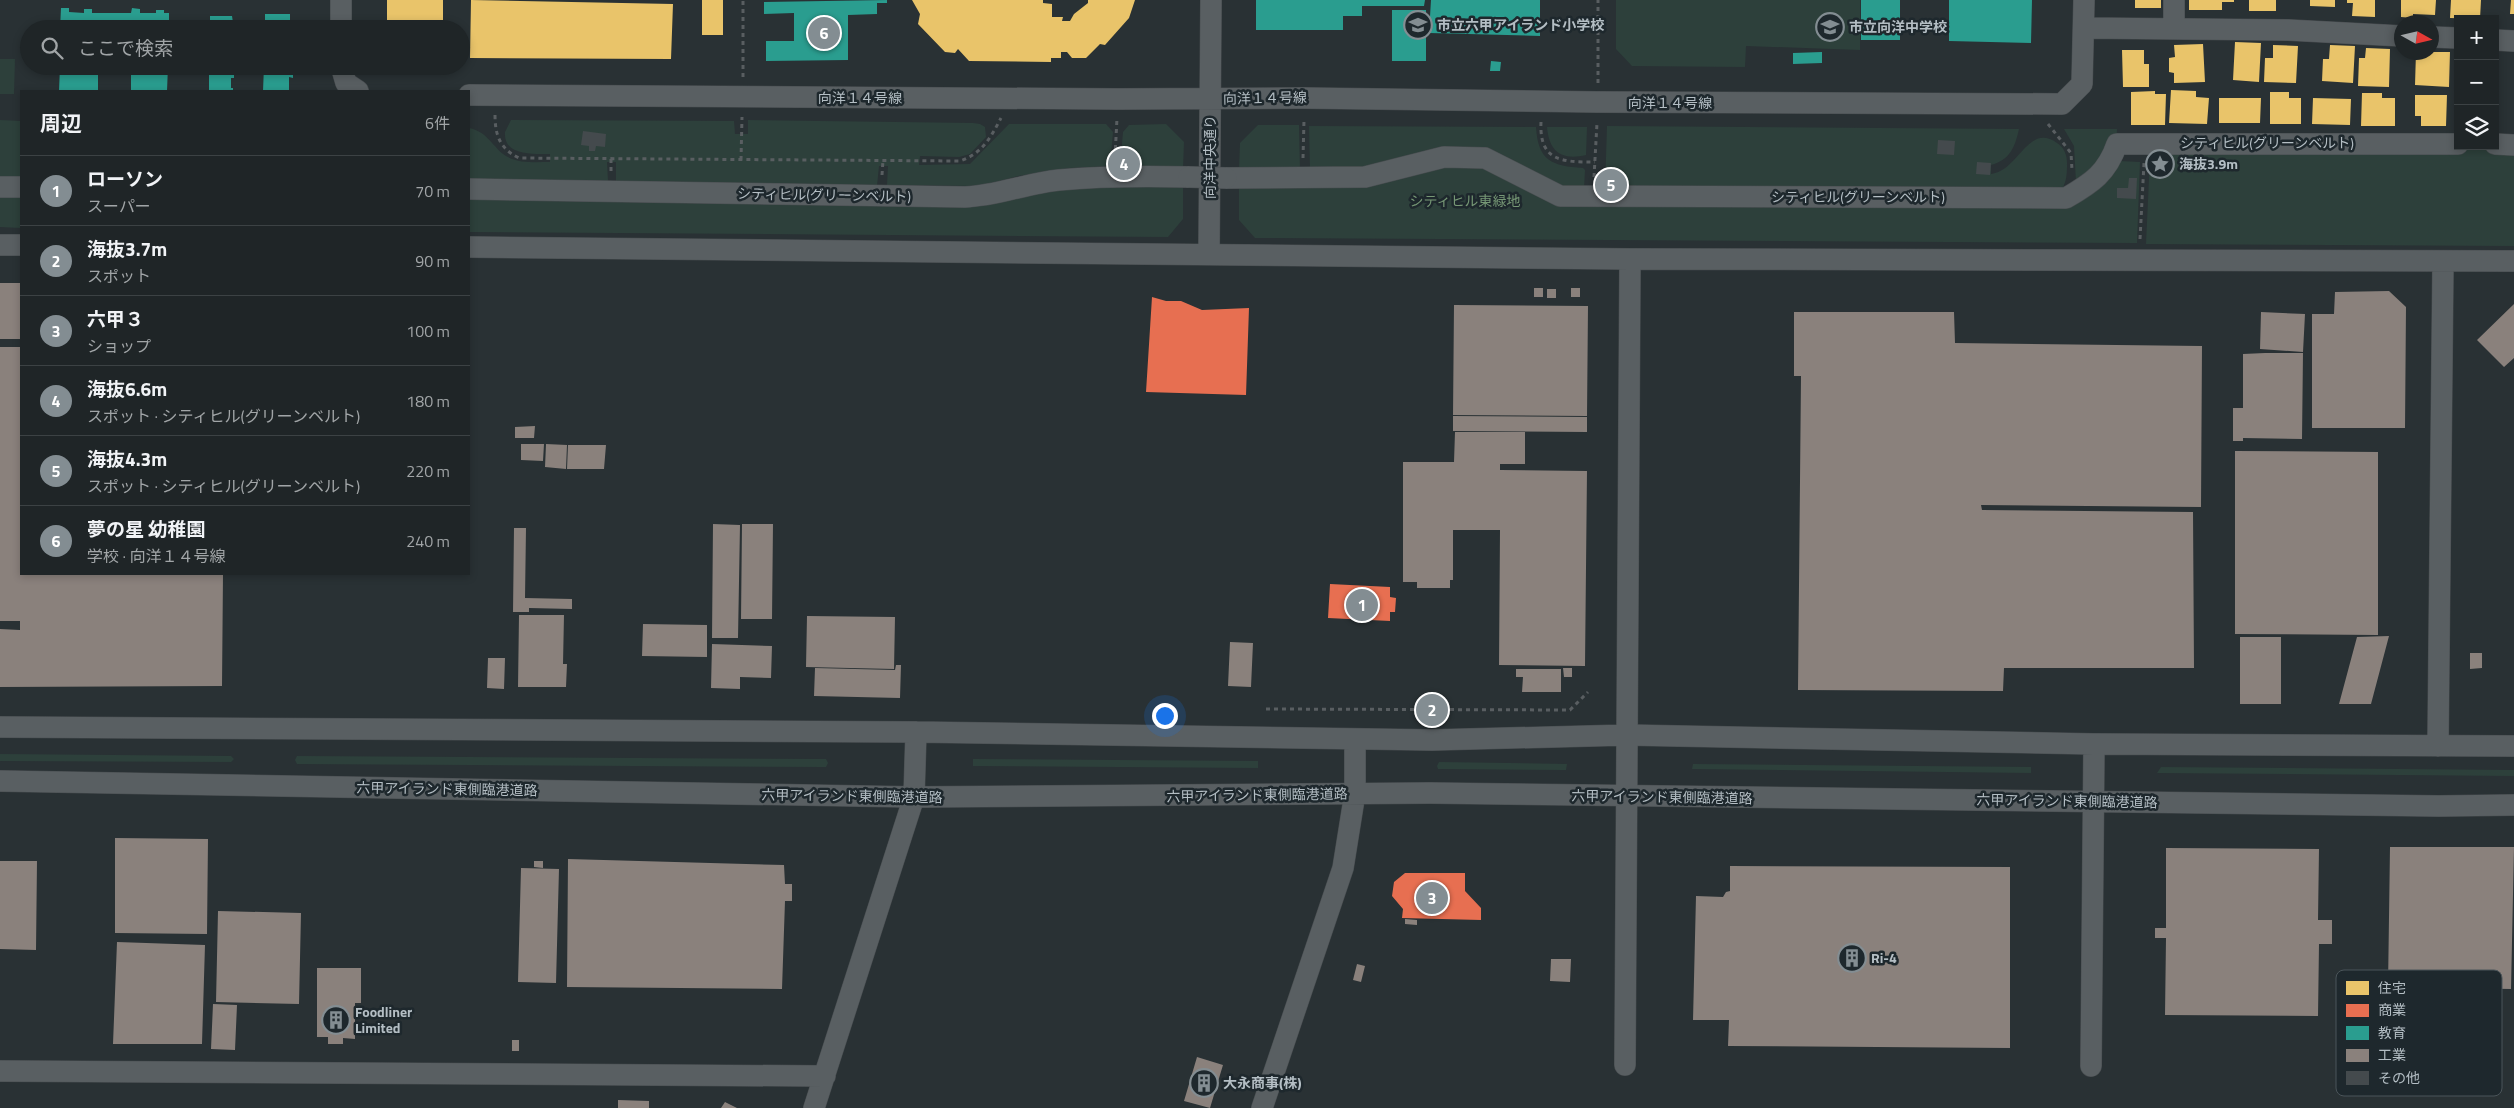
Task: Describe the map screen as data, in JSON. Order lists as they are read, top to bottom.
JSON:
{
  "streets": {
    "street": [
      "向洋１４号線",
      "シティヒル(グリーンベルト)",
      "向洋中央通り",
      "六甲アイランド東側臨港道路"
    ]
  },
  "crossings": [
    ["向洋１４号線", "向洋中央通り"]
  ],
  "parks": ["シティヒル東緑地"],
  "places": {
    "school or university": ["市立六甲アイランド小学校", "市立向洋中学校"],
    "place": ["海抜3.9m"],
    "building": ["Ri-4", "Foodliner Limited", "大永商事(株)"]
  },
  "legend": [
    "住宅",
    "商業",
    "教育",
    "工業",
    "その他"
  ],
  "north": "right",
  "page": {
    "map_buttons": ["+", "−"],
    "pins": [
      "6",
      "4",
      "5",
      "1",
      "2",
      "3"
    ],
    "search": "ここで検索",
    "heading": ["周辺", "6件"],
    "list": [
      {
        "mark": "1",
        "name": "ローソン",
        "note": "スーパー",
        "value": "70 m"
      },
      {
        "mark": "2",
        "name": "海抜3.7m",
        "note": "スポット",
        "value": "90 m"
      },
      {
        "mark": "3",
        "name": "六甲３",
        "note": "ショップ",
        "value": "100 m"
      },
      {
        "mark": "4",
        "name": "海抜6.6m",
        "note": "スポット · シティヒル(グリーンベルト)",
        "value": "180 m"
      },
      {
        "mark": "5",
        "name": "海抜4.3m",
        "note": "スポット · シティヒル(グリーンベルト)",
        "value": "220 m"
      },
      {
        "mark": "6",
        "name": "夢の星 幼稚園",
        "note": "学校 · 向洋１４号線",
        "value": "240 m"
      }
    ]
  }
}
